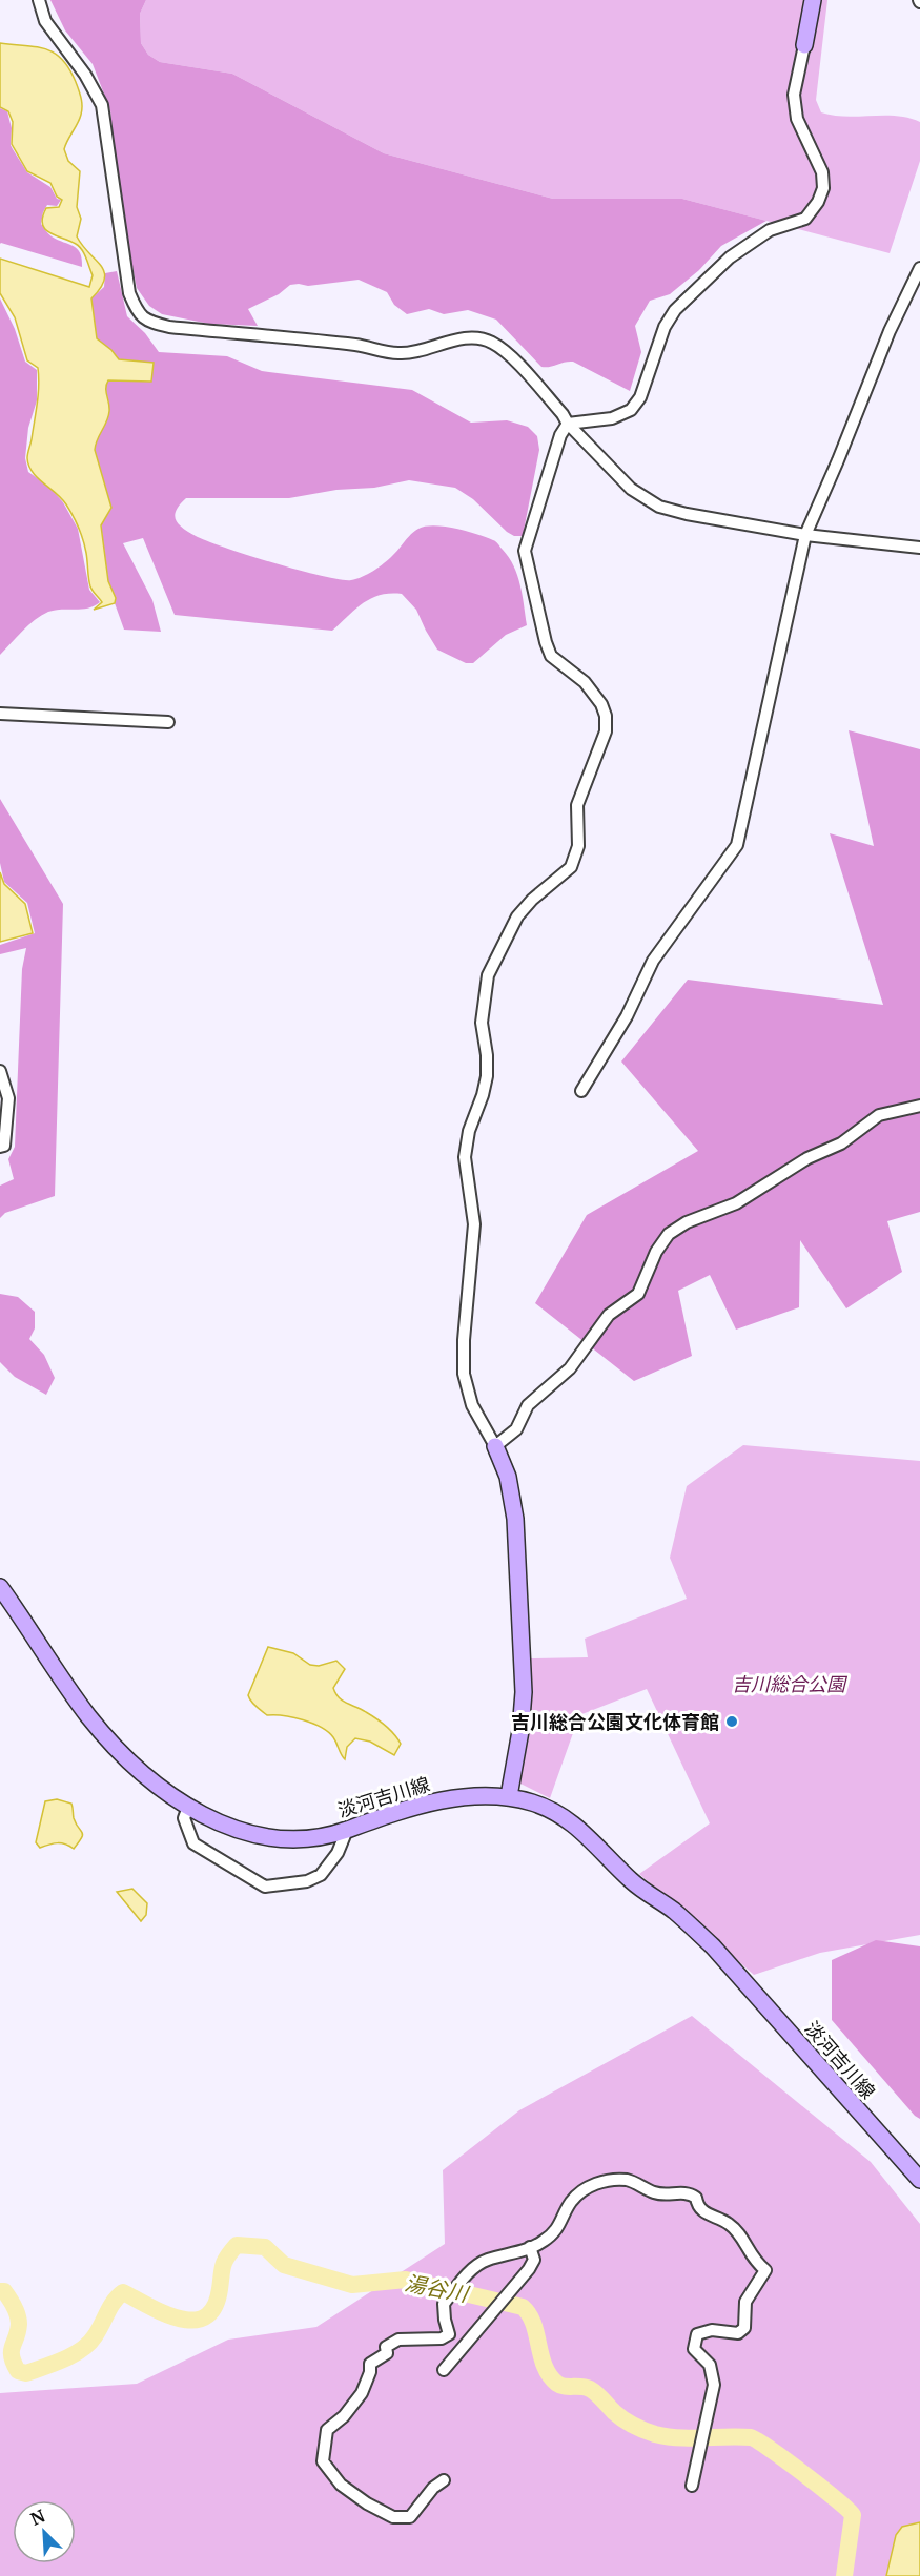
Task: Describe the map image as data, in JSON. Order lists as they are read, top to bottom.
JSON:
{
  "streets": {
    "main road": ["淡河吉川線"]
  },
  "water": ["湯谷川"],
  "parks": ["吉川総合公園"],
  "places": ["吉川総合公園文化体育館"],
  "north": "top left"
}
